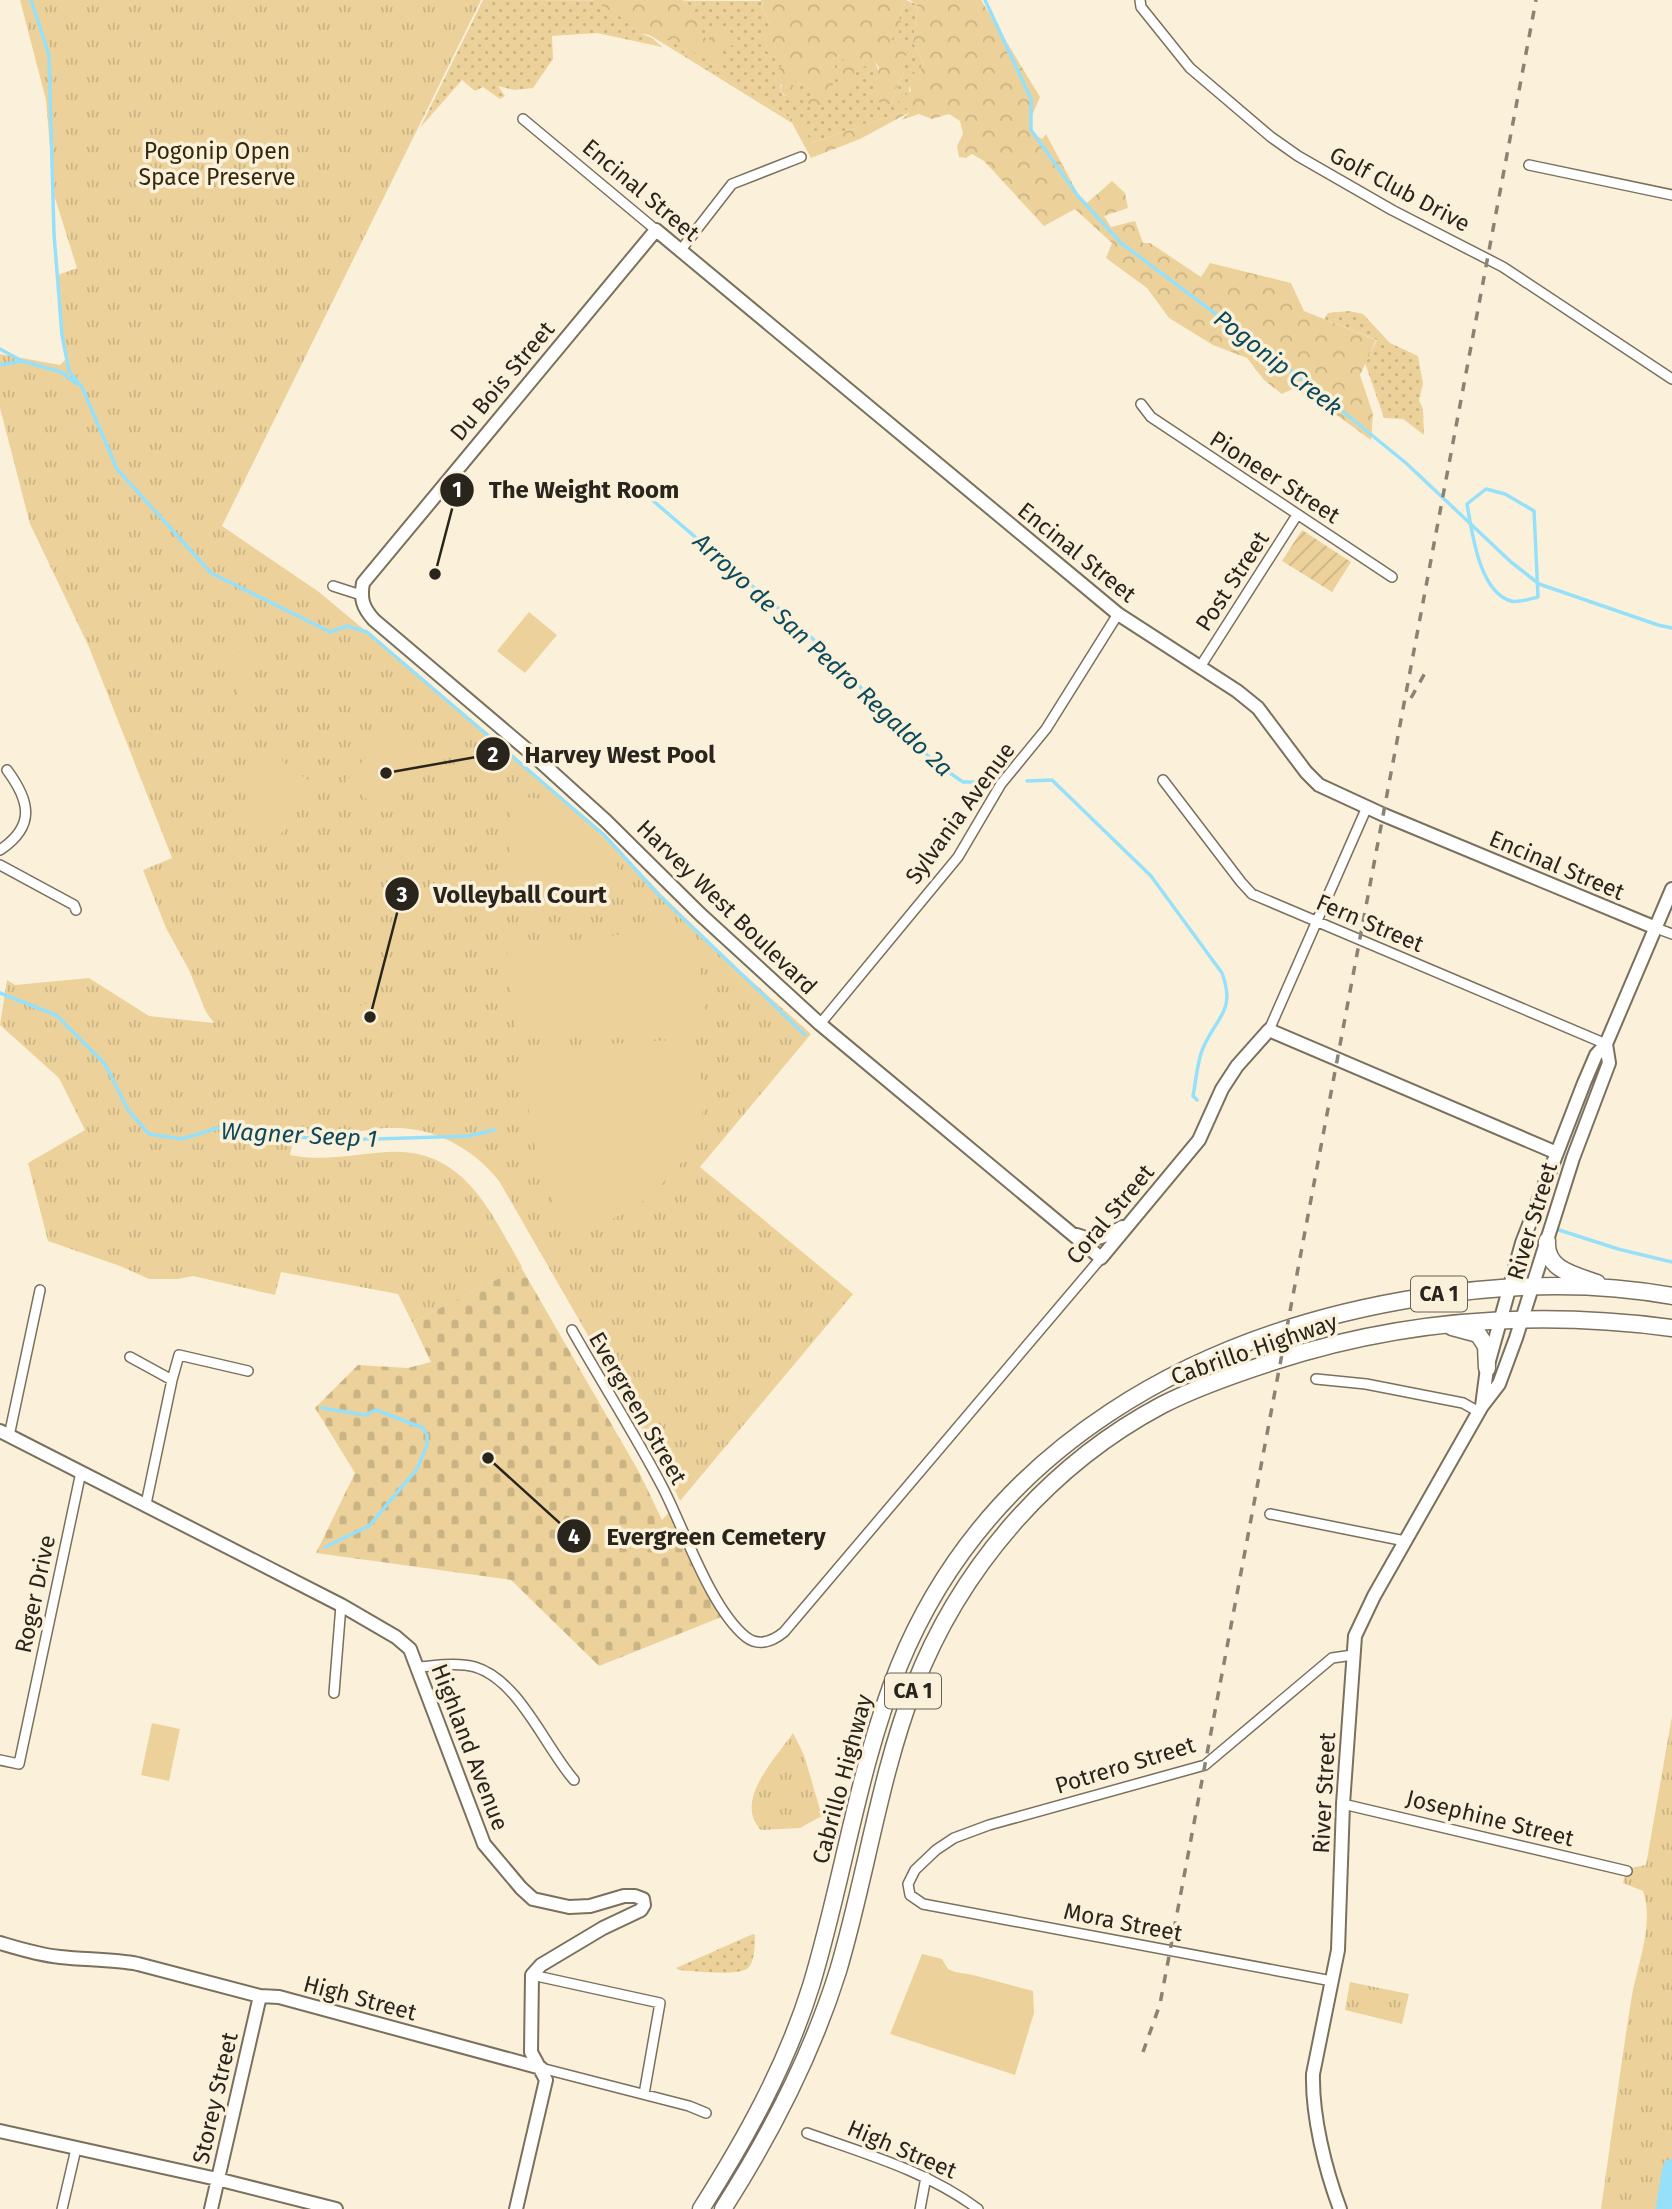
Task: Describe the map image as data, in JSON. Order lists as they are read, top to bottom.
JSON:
{
  "streets": {
    "highway": ["CA 1", "Cabrillo Highway"],
    "street": [
      "Golf Club Drive",
      "Encinal Street",
      "Du Bois Street",
      "Pioneer Street",
      "Post Street",
      "Sylvania Avenue",
      "Harvey West Boulevard",
      "Fern Street",
      "Coral Street",
      "River Street",
      "Evergreen Street",
      "Roger Drive",
      "Highland Avenue",
      "Potrero Street",
      "Josephine Street",
      "Mora Street",
      "High Street",
      "Storey Street"
    ]
  },
  "crossings": [
    ["Encinal Street", "Du Bois Street"],
    ["Encinal Street", "Post Street"],
    ["Encinal Street", "Sylvania Avenue"],
    ["Encinal Street", "River Street"],
    ["Du Bois Street", "Harvey West Boulevard"],
    ["Pioneer Street", "Post Street"],
    ["Sylvania Avenue", "Harvey West Boulevard"],
    ["Harvey West Boulevard", "Coral Street"],
    ["Fern Street", "River Street"],
    ["Coral Street", "Evergreen Street"],
    ["River Street", "Cabrillo Highway"],
    ["River Street", "Potrero Street"],
    ["River Street", "Josephine Street"],
    ["River Street", "Mora Street"],
    ["Roger Drive", "Highland Avenue"],
    ["Potrero Street", "Mora Street"],
    ["High Street", "Storey Street"]
  ],
  "water": ["Pogonip Creek", "Arroyo de San Pedro Regaldo 2a", "Wagner Seep 1"],
  "parks": ["Pogonip Open Space Preserve"],
  "places": [
    "The Weight Room",
    "Harvey West Pool",
    "Volleyball Court",
    "Evergreen Cemetery"
  ]
}
